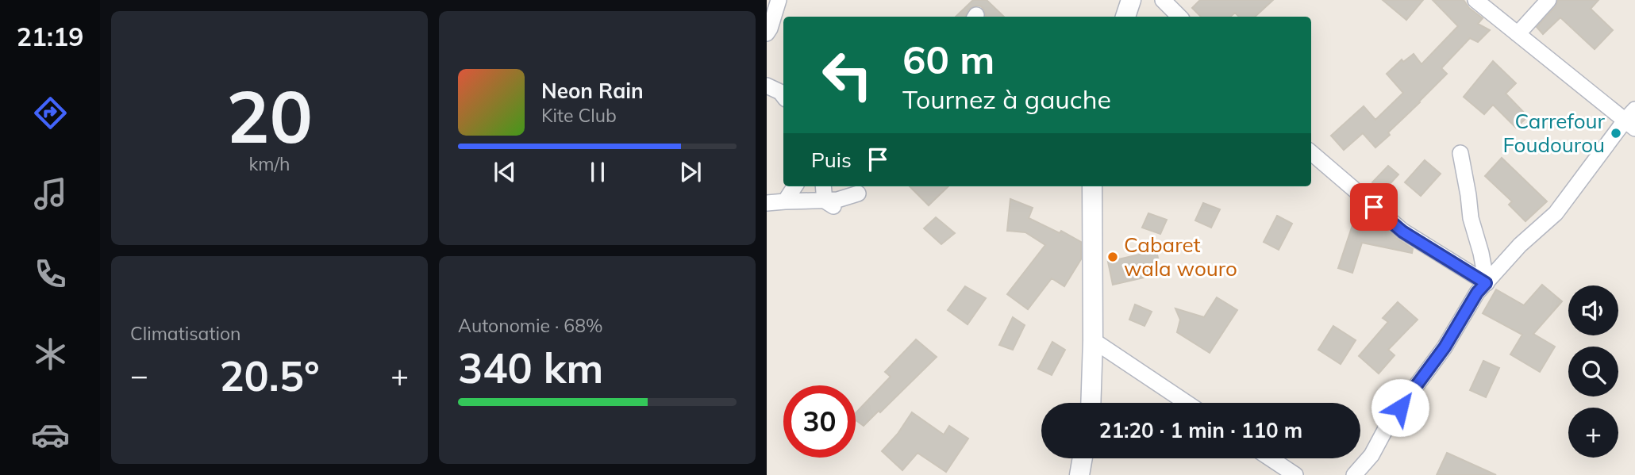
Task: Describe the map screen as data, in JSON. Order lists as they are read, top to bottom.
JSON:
{
  "places": ["Carrefour Foudourou", "Cabaret wala wouro"],
  "page": {
    "tabs": "21:19",
    "tile": [
      ["20", "km/h"],
      "Climatisation",
      ["Autonomie · 68%", "340 km"]
    ],
    "turn": ["60 m", "Tournez à gauche"],
    "song": ["Neon Rain", "Kite Club"],
    "then": "Puis",
    "map_buttons": "+",
    "heat": ["−", "20.5°", "+"],
    "limit": "30",
    "trip": "21:20 · 1 min · 110 m"
  }
}
